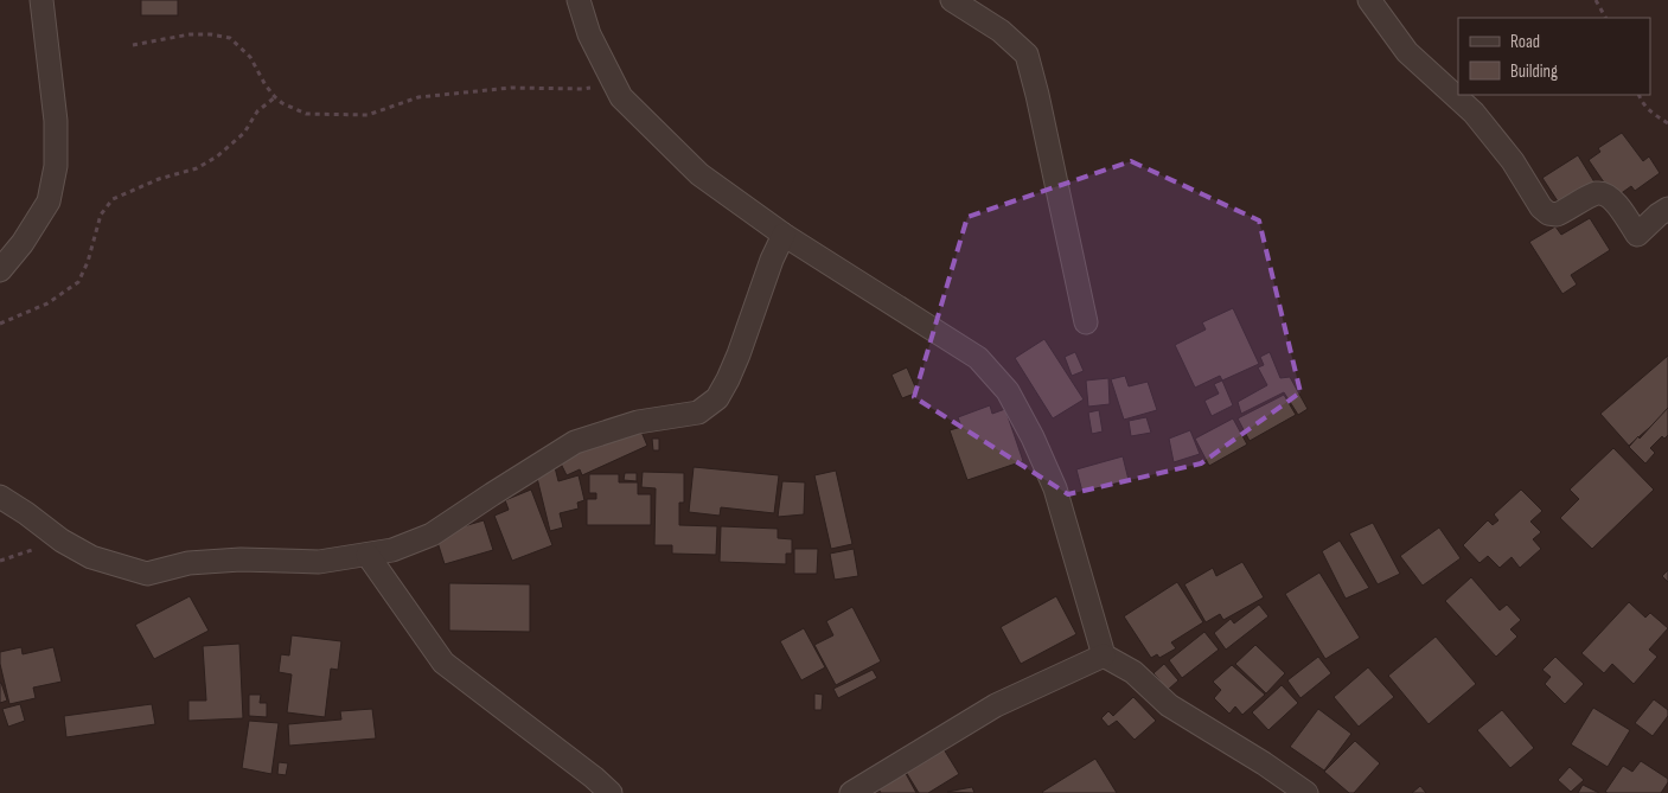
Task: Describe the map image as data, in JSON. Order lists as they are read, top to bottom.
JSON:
{
  "legend": ["Road", "Building"]
}
